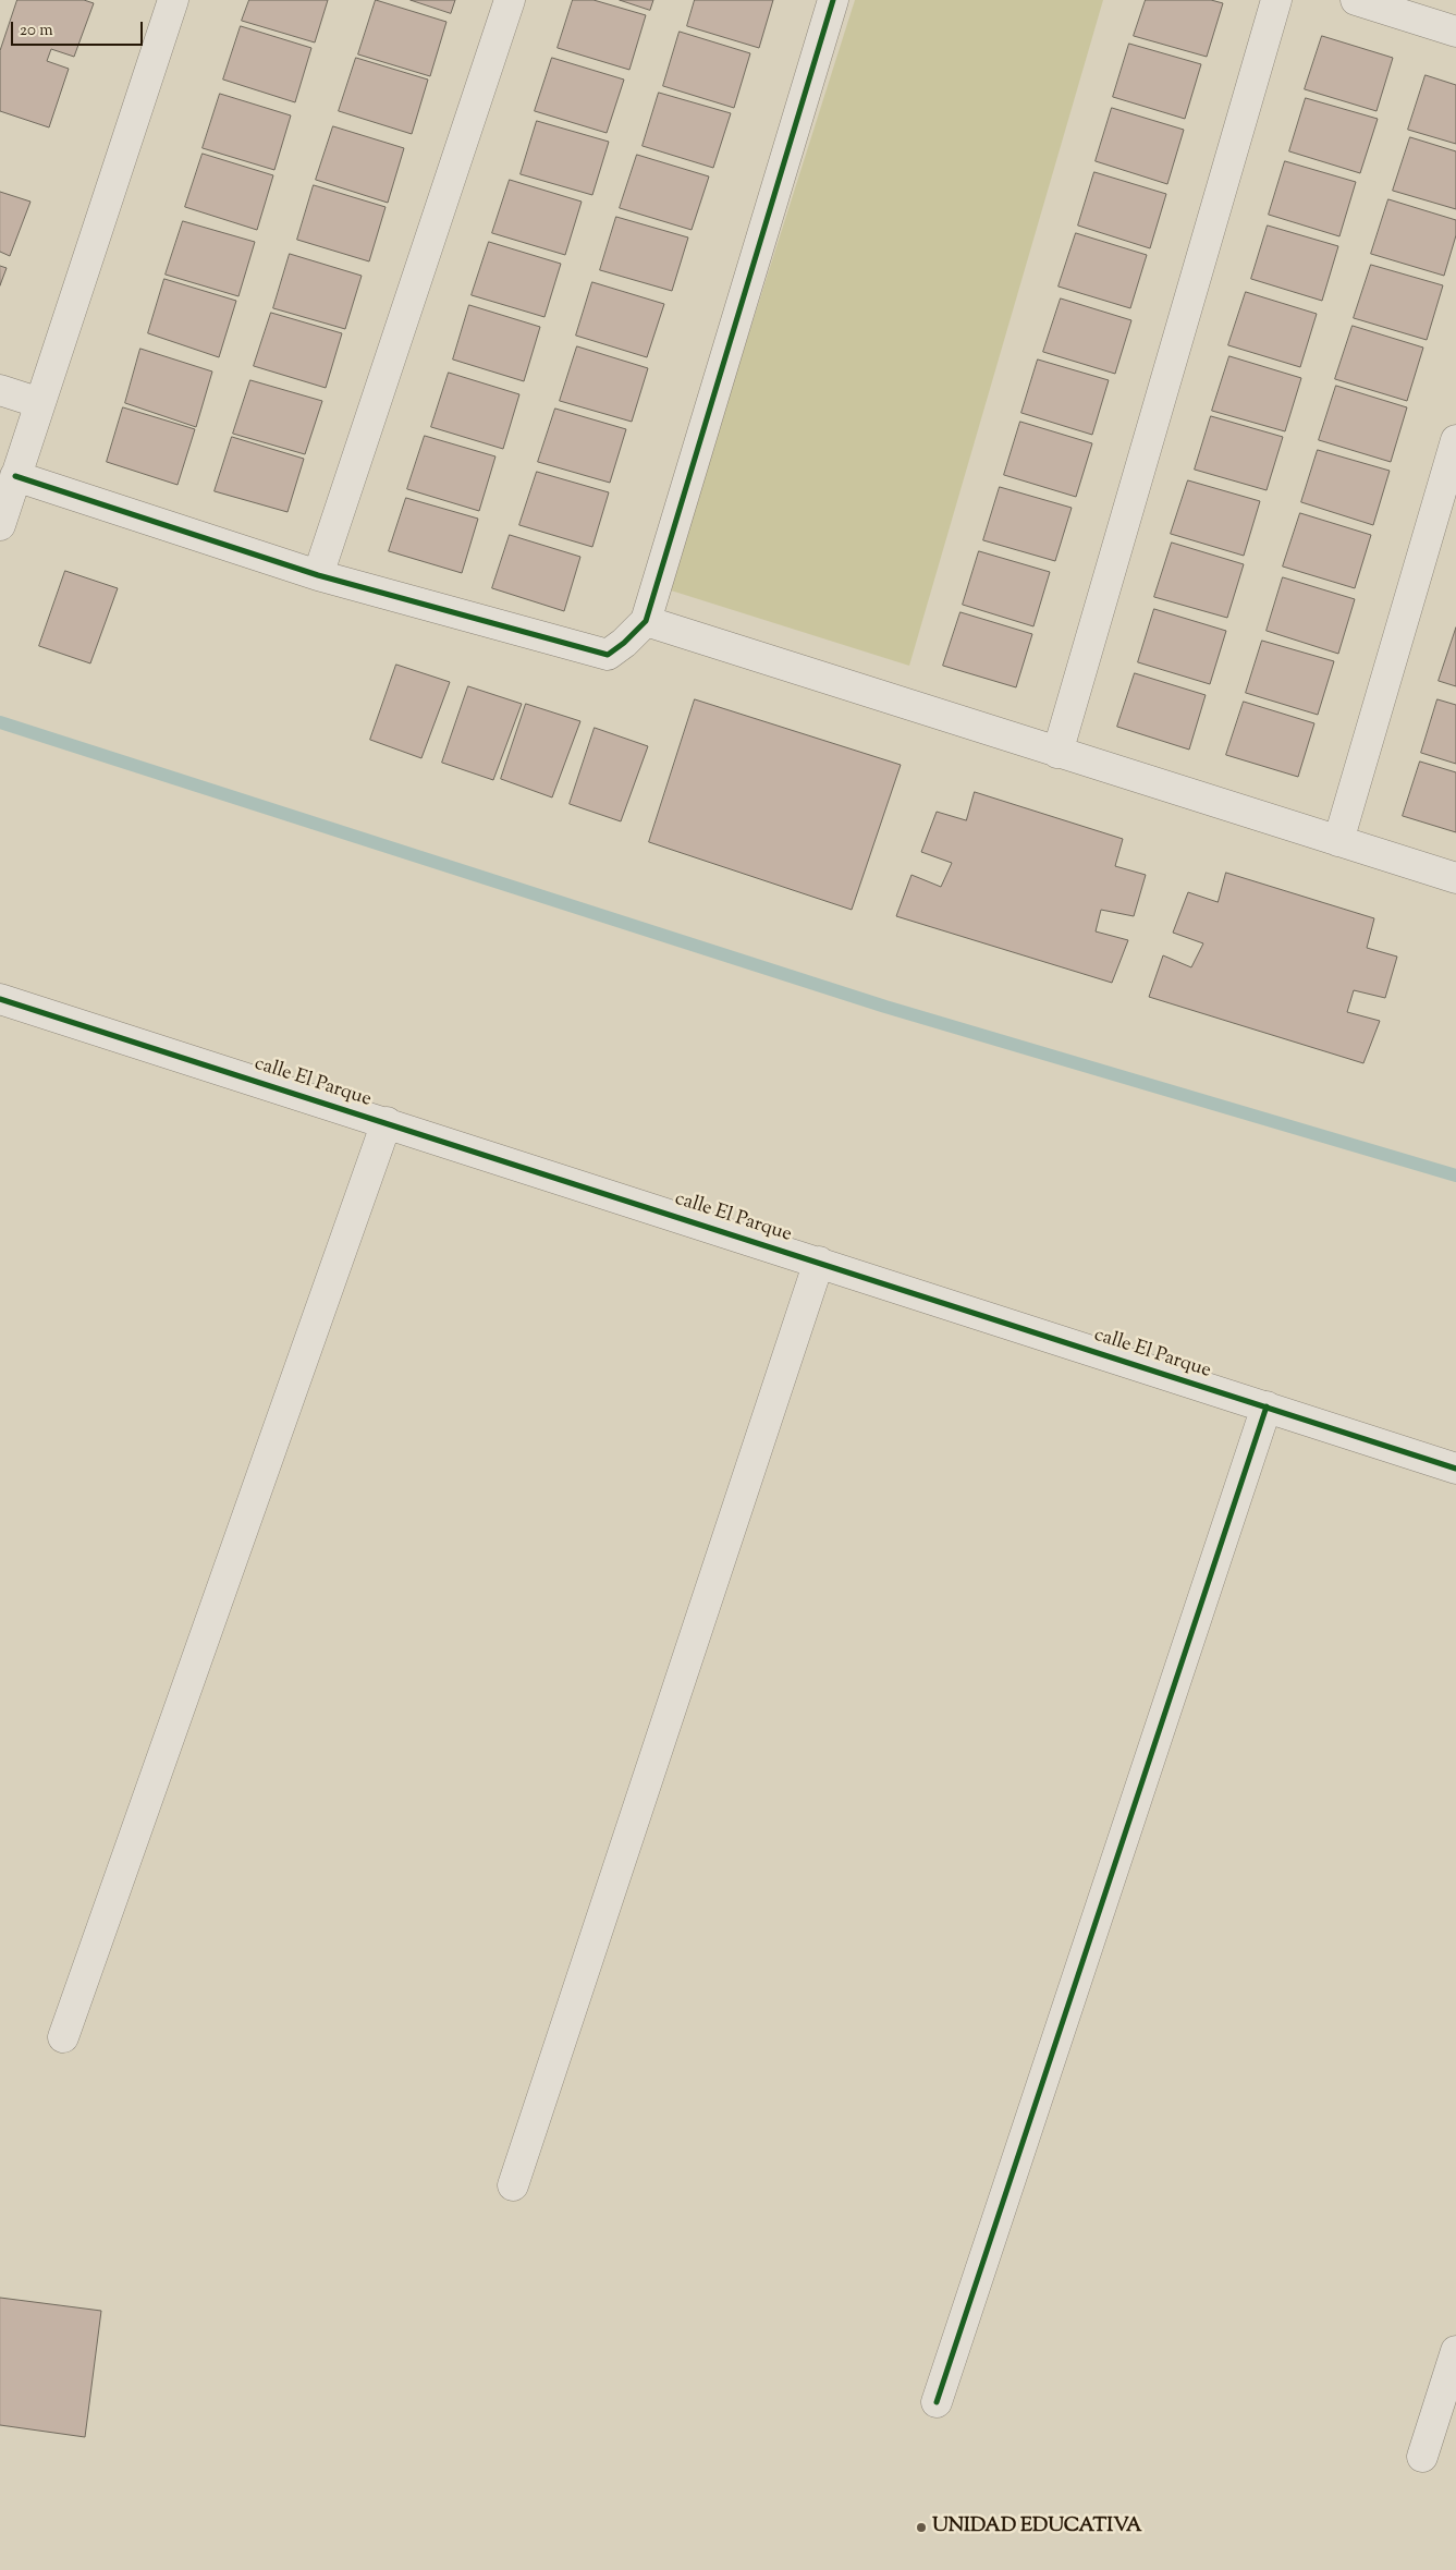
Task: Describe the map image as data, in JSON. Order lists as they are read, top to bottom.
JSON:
{
  "streets": {
    "street": ["calle El Parque"]
  },
  "places": ["UNIDAD EDUCATIVA"],
  "scale_bar": "20 m"
}
